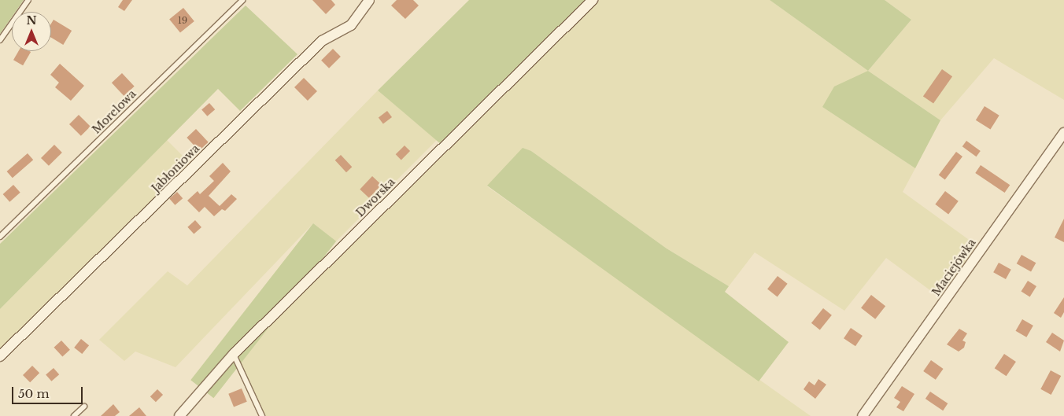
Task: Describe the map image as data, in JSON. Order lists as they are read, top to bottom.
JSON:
{
  "streets": {
    "street": ["Jabłoniowa", "Dworska", "Maciejówka"],
    "lane": ["Morelowa"]
  },
  "house_numbers": ["19"],
  "scale_bar": "50 m",
  "north": "top"
}
